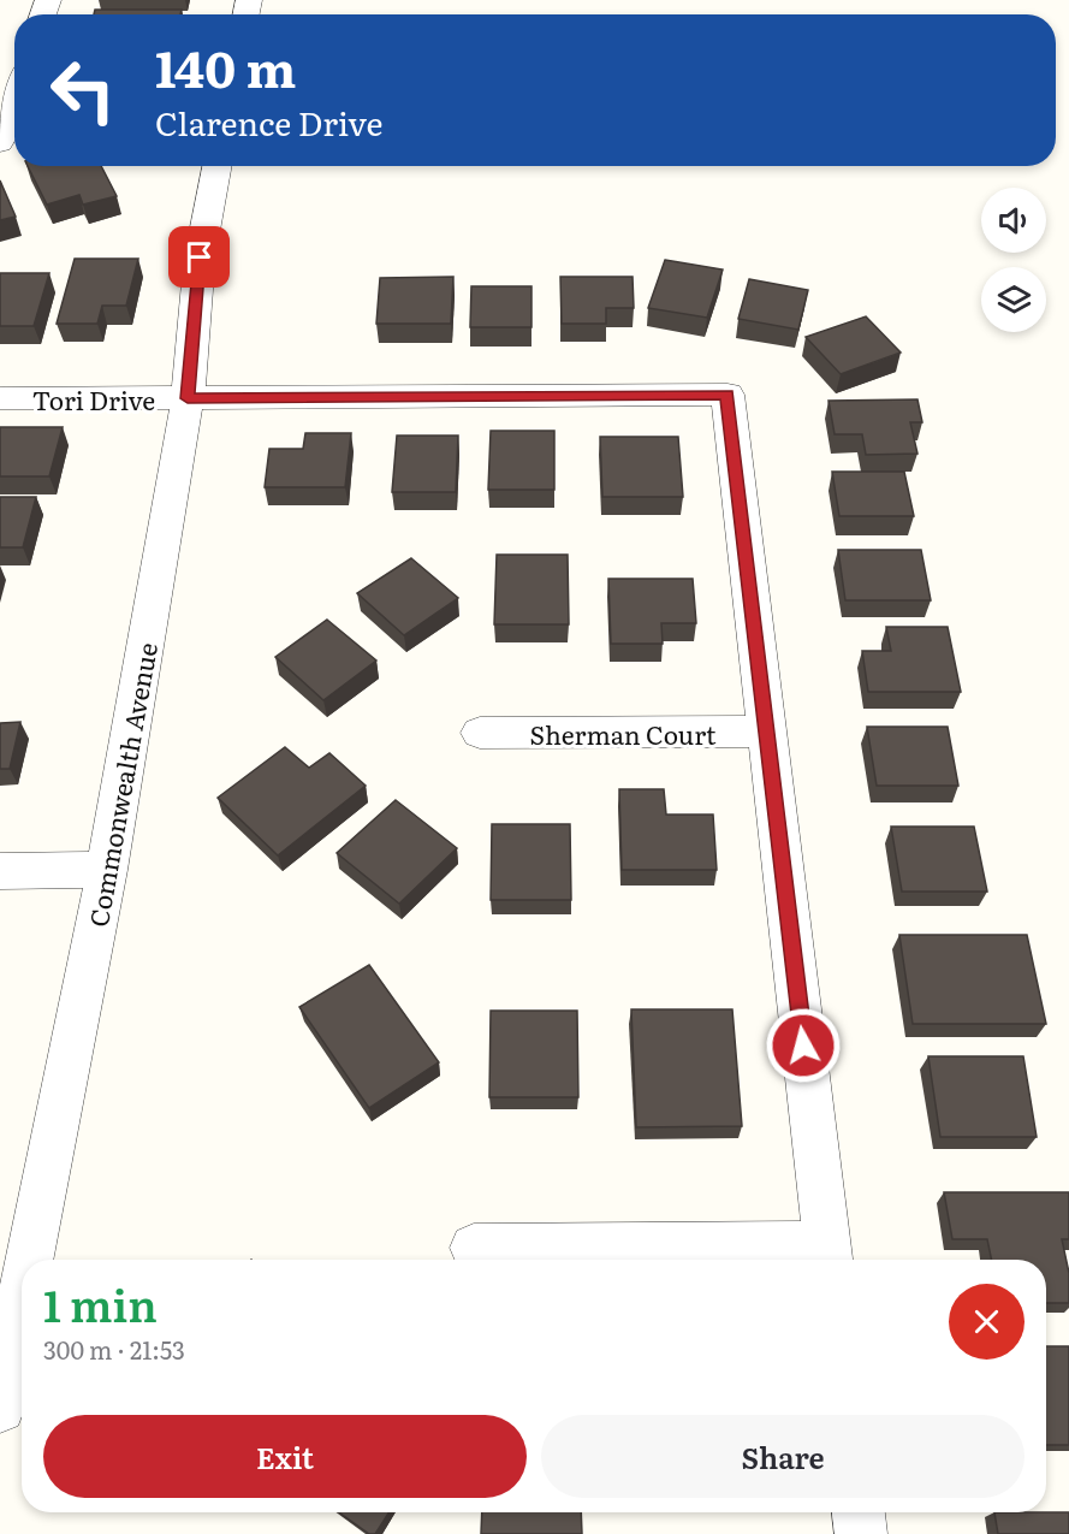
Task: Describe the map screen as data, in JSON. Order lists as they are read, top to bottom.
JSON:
{
  "streets": {
    "street": ["Tori Drive", "Sherman Court", "Commonwealth Avenue"]
  },
  "crossings": [
    ["Tori Drive", "Sherman Court"],
    ["Tori Drive", "Commonwealth Avenue"]
  ],
  "page": {
    "turn": ["140 m", "Clarence Drive"],
    "heading": ["1 min", "300 m · 21:53"],
    "buttons": ["Exit", "Share"]
  }
}
